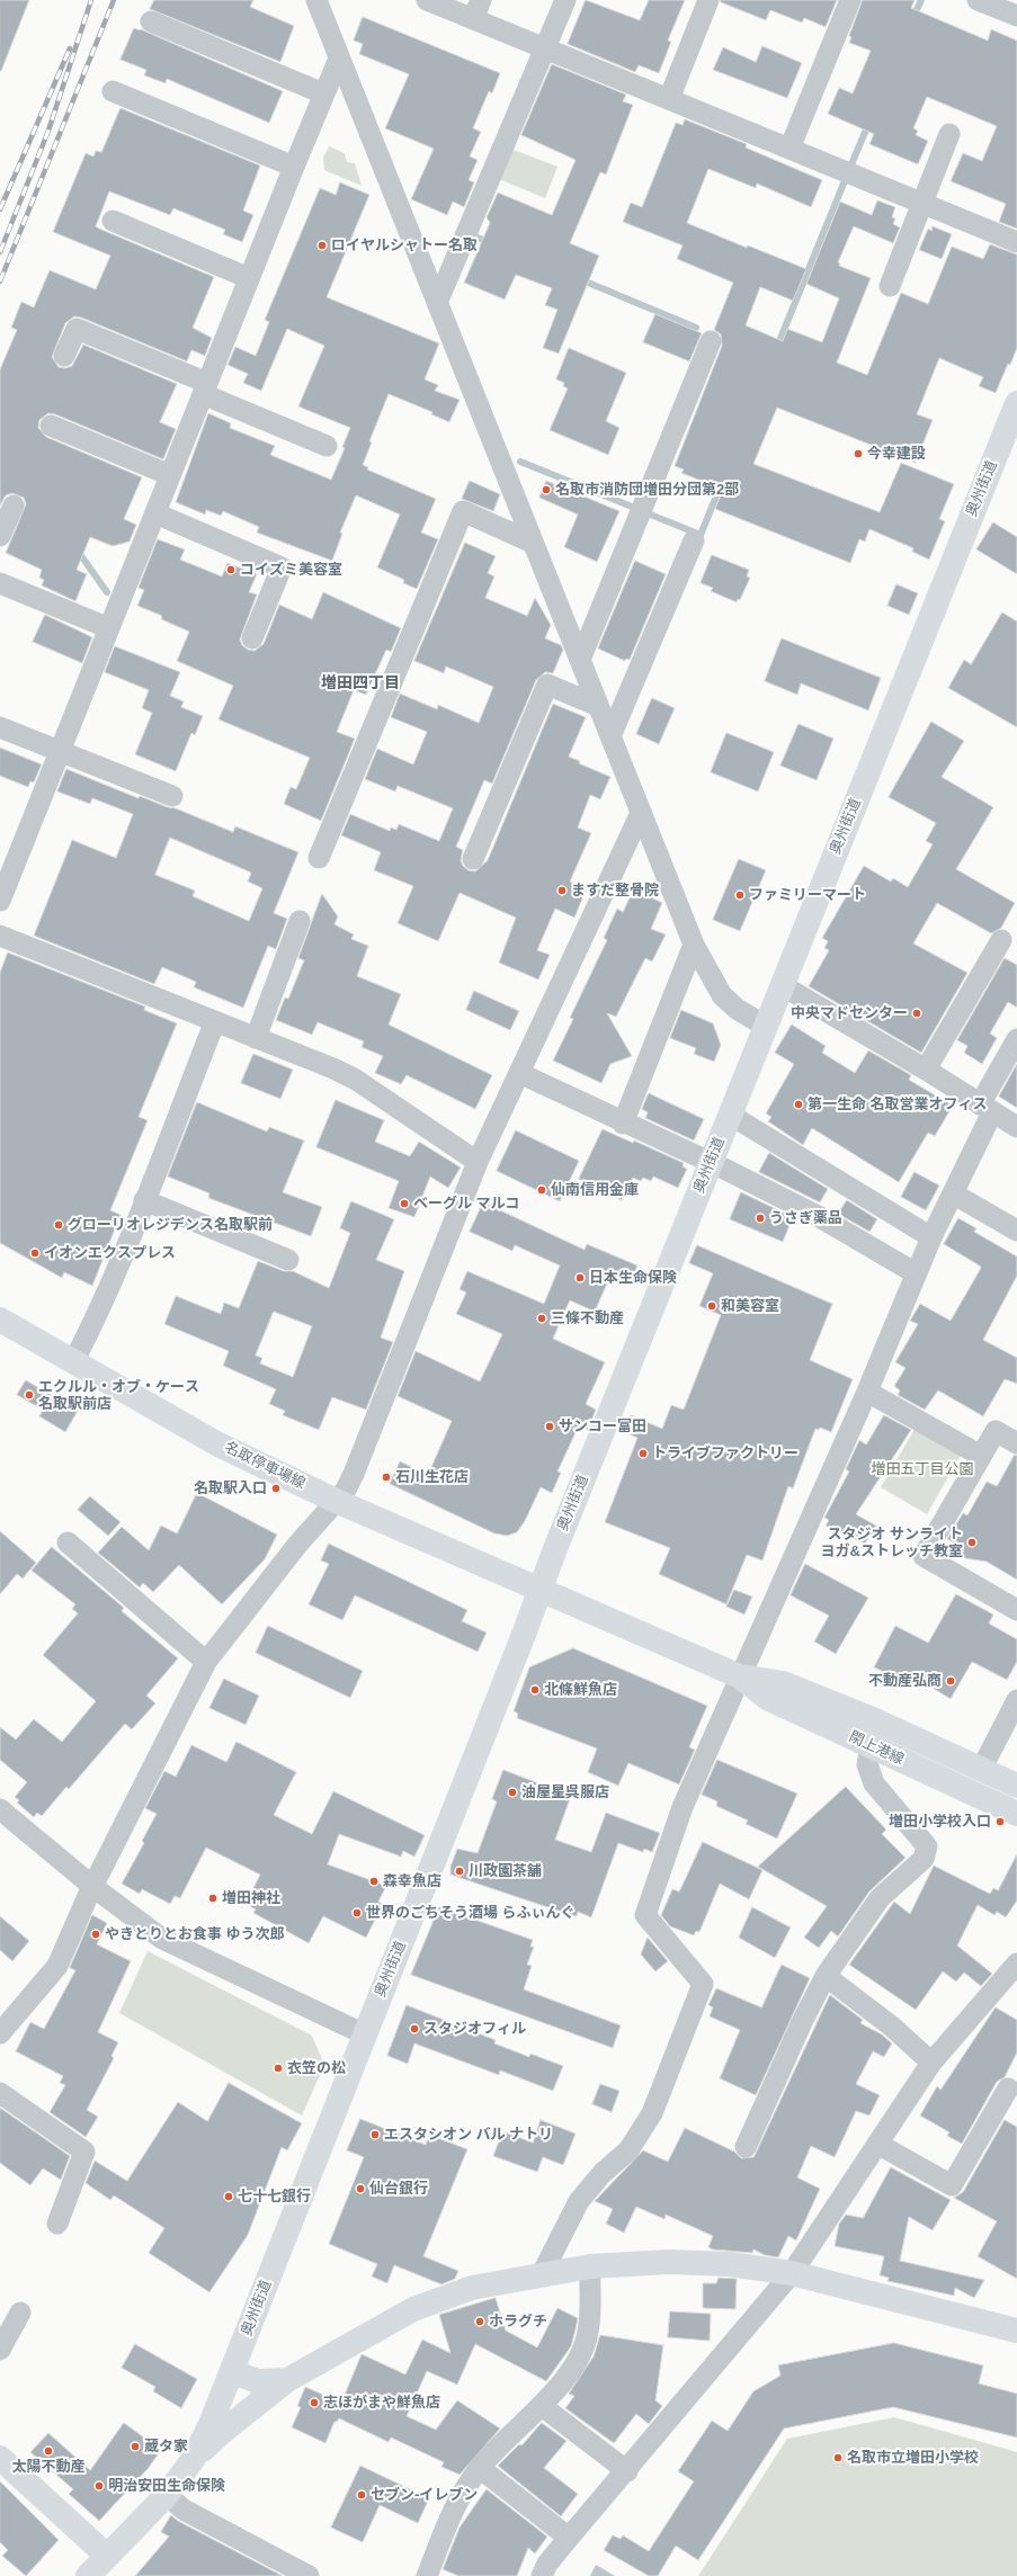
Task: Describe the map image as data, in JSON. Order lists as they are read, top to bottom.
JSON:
{
  "streets": {
    "main road": ["奥州街道", "名取停車場線", "閖上港線"]
  },
  "crossings": [
    ["奥州街道", "名取停車場線"],
    ["奥州街道", "閖上港線"],
    ["名取停車場線", "閖上港線"]
  ],
  "districts": ["増田四丁目"],
  "parks": ["増田五丁目公園"],
  "places": [
    "ロイヤルシャトー名取",
    "今幸建設",
    "名取市消防団増田分団第2部",
    "コイズミ美容室",
    "ますだ整骨院",
    "ファミリーマート",
    "中央マドセンター",
    "第一生命 名取営業オフィス",
    "仙南信用金庫",
    "ベーグル マルコ",
    "うさぎ薬品",
    "グローリオレジデンス名取駅前",
    "イオンエクスプレス",
    "日本生命保険",
    "和美容室",
    "三條不動産",
    "エクルル・オブ・ケース 名取駅前店",
    "サンコー富田",
    "トライブファクトリー",
    "石川生花店",
    "名取駅入口",
    "スタジオ サンライト ヨガ&ストレッチ教室",
    "不動産弘商",
    "北條鮮魚店",
    "油屋星呉服店",
    "増田小学校入口",
    "川政園茶舗",
    "森幸魚店",
    "増田神社",
    "世界のごちそう酒場 らふぃんぐ",
    "やきとりとお食事 ゆう次郎",
    "スタジオフィル",
    "衣笠の松",
    "エスタシオン バル ナトリ",
    "仙台銀行",
    "七十七銀行",
    "ホラグチ",
    "志ほがまや鮮魚店",
    "蔵タ家",
    "太陽不動産",
    "名取市立増田小学校",
    "明治安田生命保険",
    "セブン-イレブン"
  ]
}
